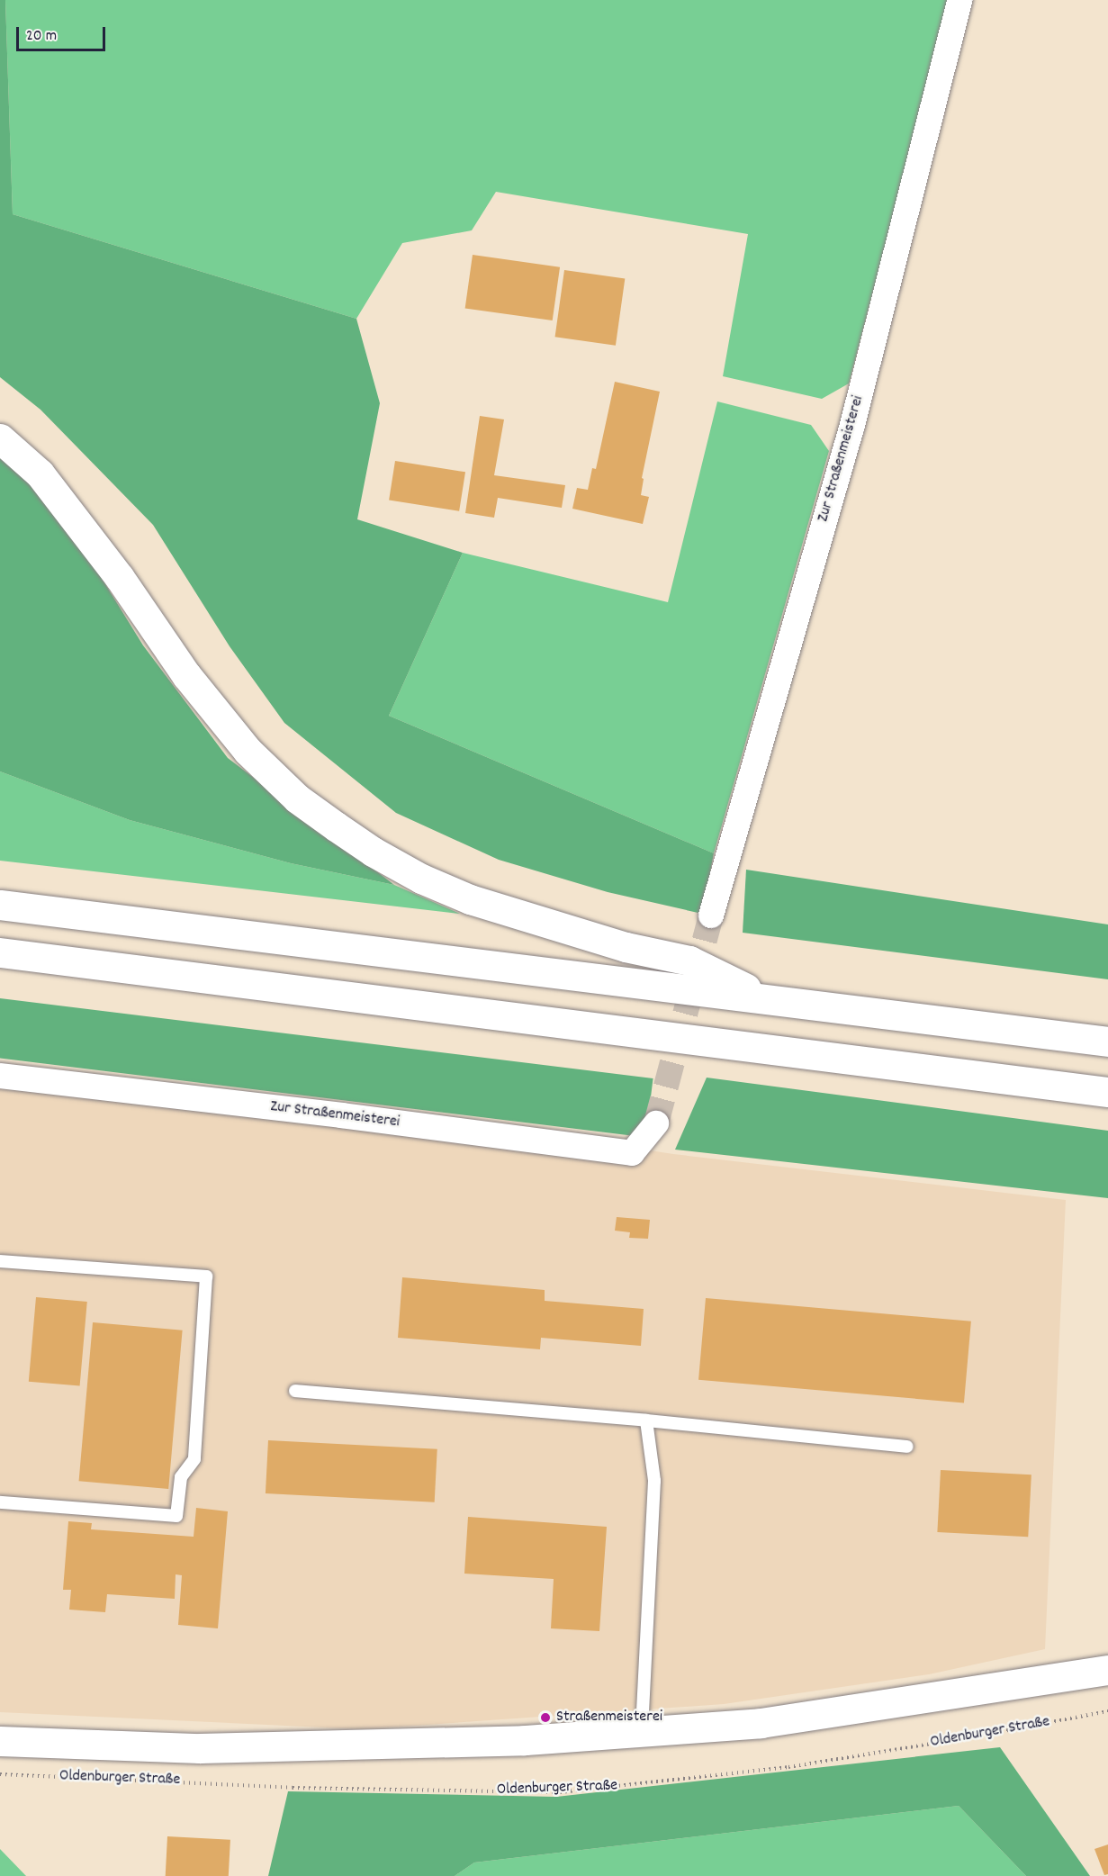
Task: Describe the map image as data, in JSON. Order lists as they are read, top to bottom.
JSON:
{
  "streets": {
    "main road": ["Oldenburger Straße"],
    "street": ["Zur Straßenmeisterei"]
  },
  "places": ["Straßenmeisterei"],
  "scale_bar": "20 m"
}
